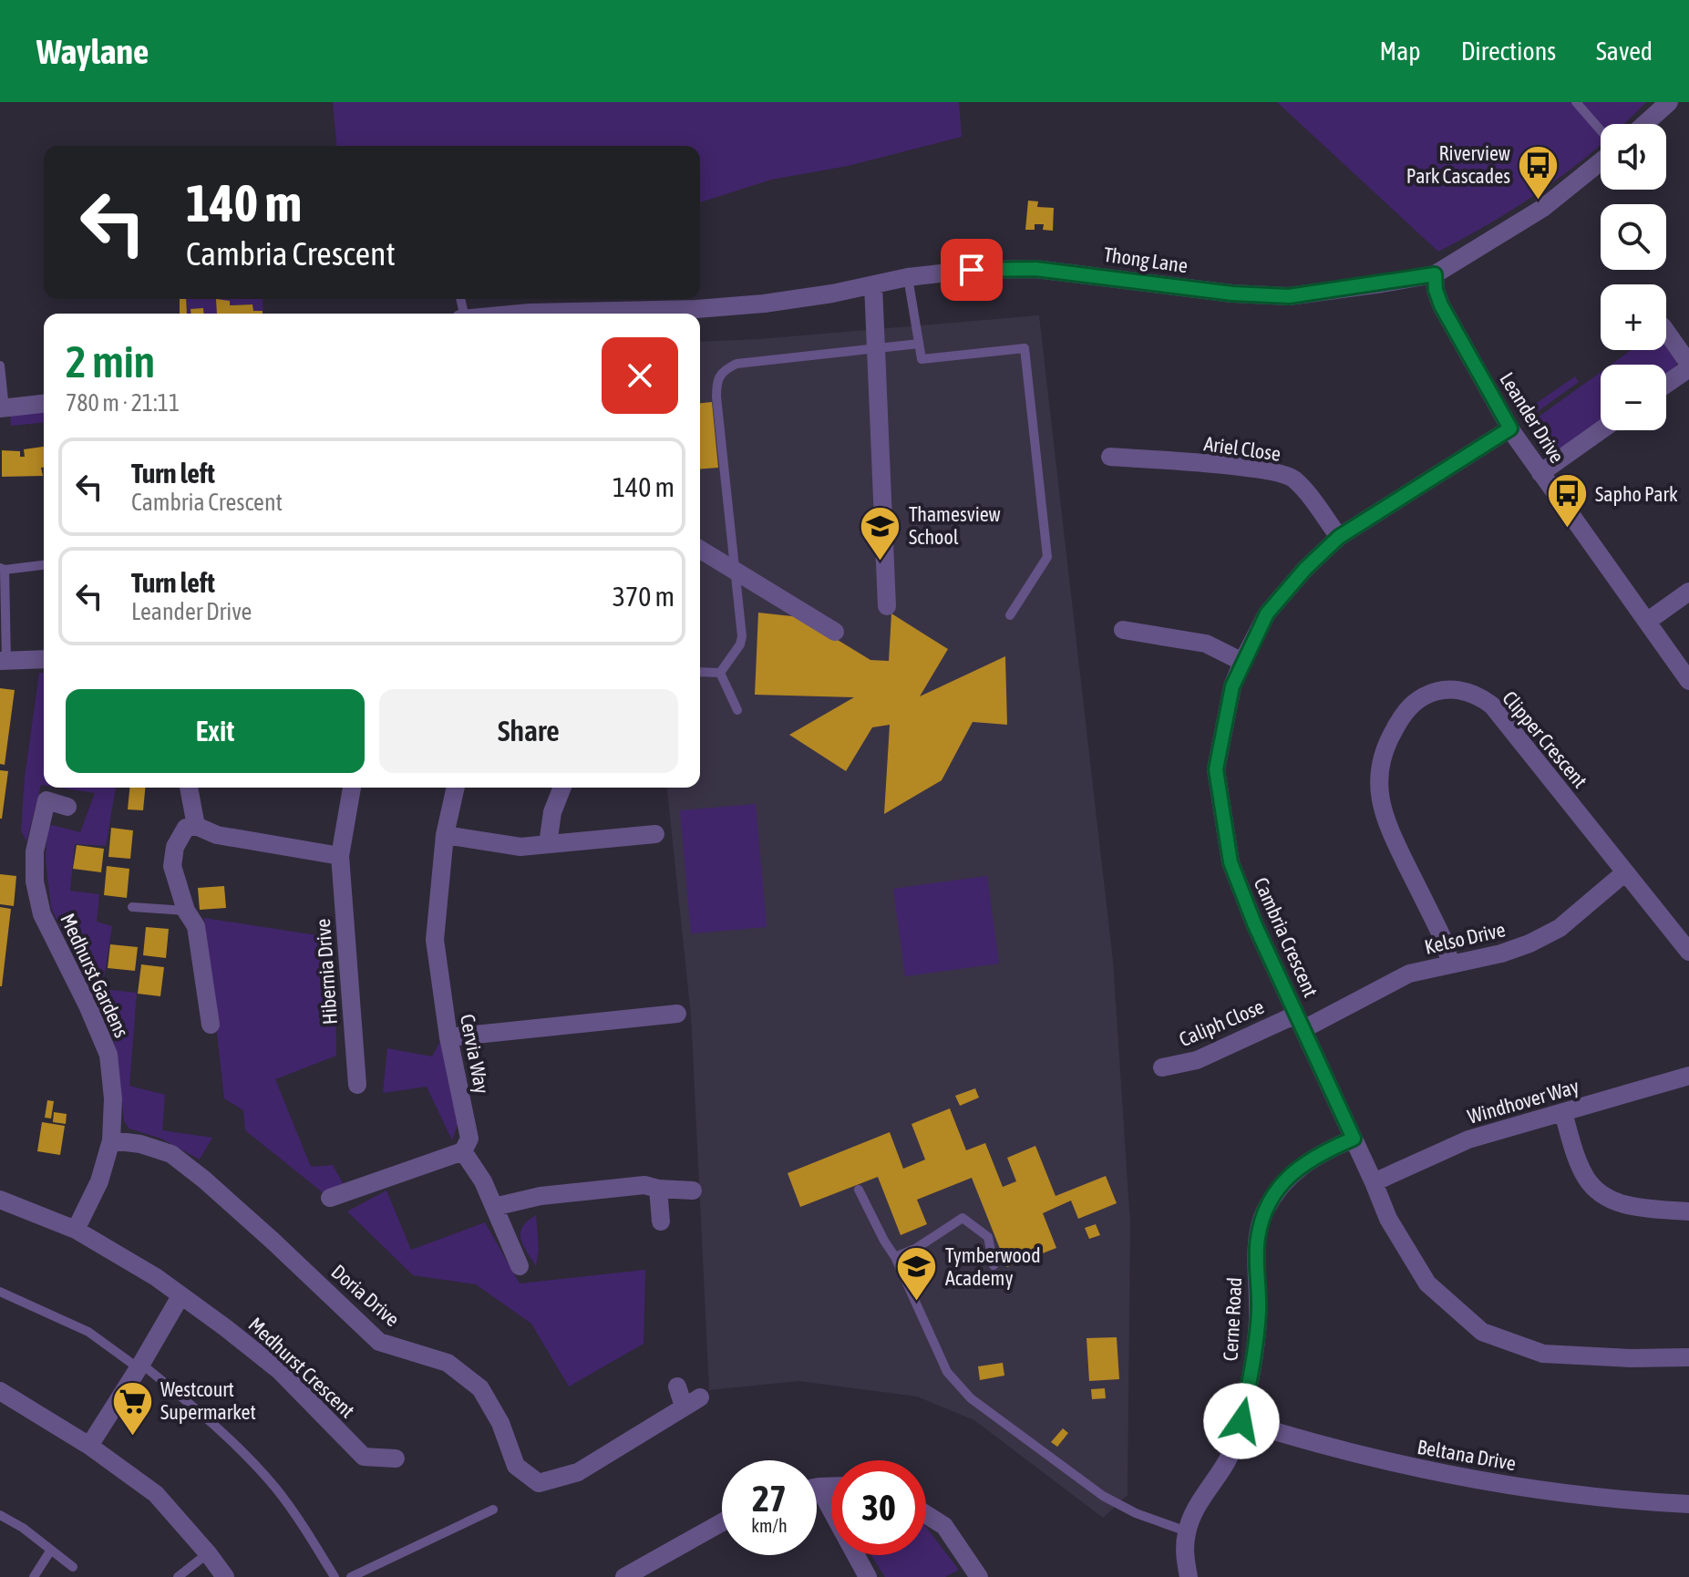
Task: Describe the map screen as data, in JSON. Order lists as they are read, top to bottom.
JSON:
{
  "streets": {
    "street": [
      "Thong Lane",
      "Leander Drive",
      "Ariel Close",
      "Clipper Crescent",
      "Cambria Crescent",
      "Kelso Drive",
      "Hibernia Drive",
      "Medhurst Gardens",
      "Caliph Close",
      "Cervia Way",
      "Windhover Way",
      "Doria Drive",
      "Cerne Road",
      "Medhurst Crescent",
      "Beltana Drive"
    ]
  },
  "crossings": [
    ["Thong Lane", "Leander Drive"],
    ["Leander Drive", "Cambria Crescent"],
    ["Ariel Close", "Cambria Crescent"],
    ["Clipper Crescent", "Kelso Drive"],
    ["Cambria Crescent", "Kelso Drive"],
    ["Cambria Crescent", "Caliph Close"],
    ["Cambria Crescent", "Windhover Way"],
    ["Cambria Crescent", "Cerne Road"],
    ["Kelso Drive", "Caliph Close"],
    ["Medhurst Gardens", "Doria Drive"],
    ["Medhurst Gardens", "Medhurst Crescent"],
    ["Cerne Road", "Beltana Drive"]
  ],
  "places": {
    "bus stop": ["Riverview Park Cascades", "Sapho Park"],
    "school or university": ["Thamesview School", "Tymberwood Academy"],
    "supermarket": ["Westcourt Supermarket"]
  },
  "page": {
    "header": "Waylane",
    "nav": ["Map", "Directions", "Saved"],
    "map_buttons": ["+", "−"],
    "turn": ["140 m", "Cambria Crescent"],
    "heading": ["2 min", "780 m · 21:11"],
    "list": [
      {
        "name": "Turn left",
        "note": "Cambria Crescent",
        "value": "140 m"
      },
      {
        "name": "Turn left",
        "note": "Leander Drive",
        "value": "370 m"
      }
    ],
    "buttons": ["Exit", "Share"],
    "speed": "27 km/h",
    "limit": "30"
  }
}
